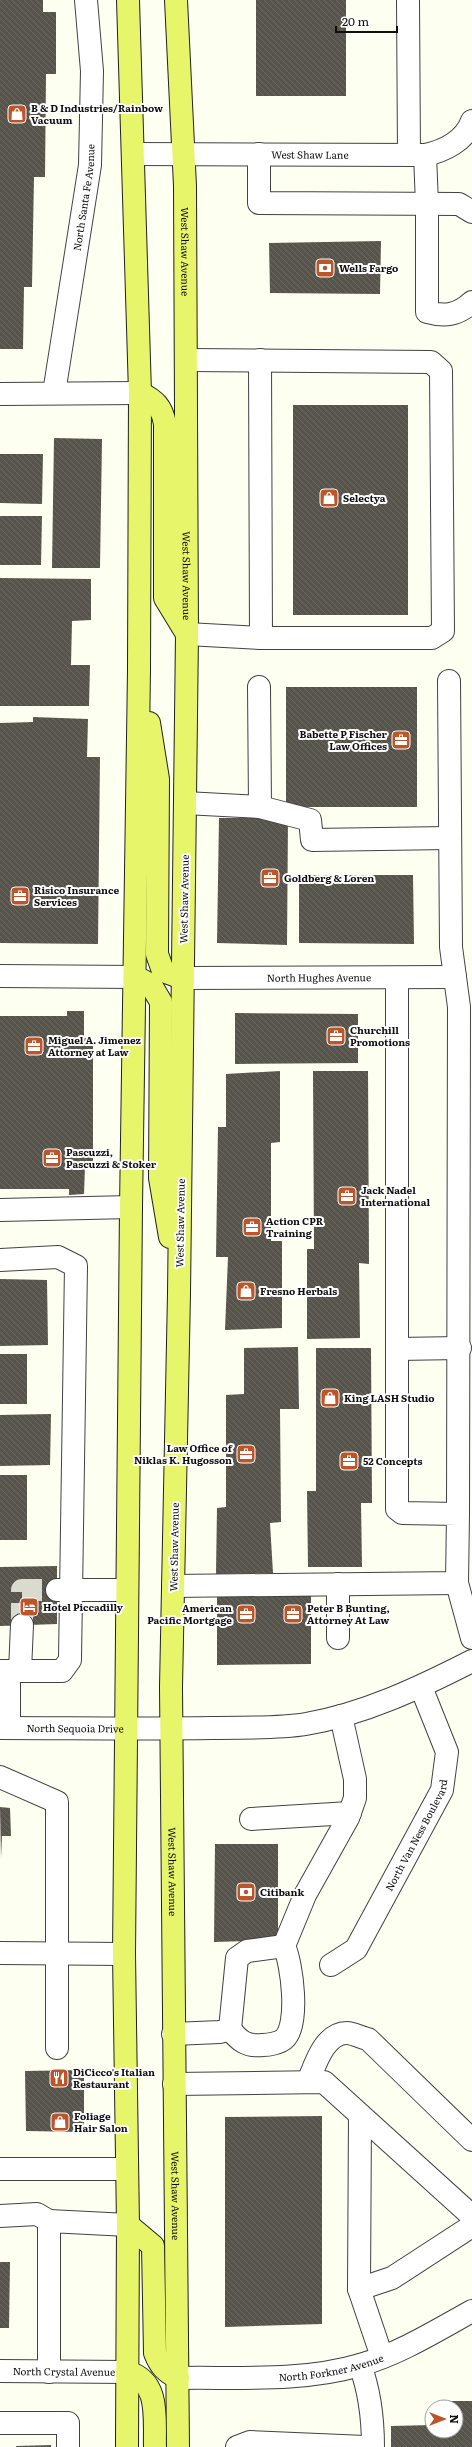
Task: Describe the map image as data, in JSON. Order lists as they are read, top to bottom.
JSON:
{
  "streets": {
    "main road": ["West Shaw Avenue"],
    "street": [
      "West Shaw Lane",
      "North Santa Fe Avenue",
      "North Hughes Avenue",
      "North Sequoia Drive",
      "North Van Ness Boulevard",
      "North Forkner Avenue",
      "North Crystal Avenue"
    ]
  },
  "crossings": [
    ["West Shaw Lane", "West Shaw Avenue"],
    ["West Shaw Avenue", "North Hughes Avenue"],
    ["West Shaw Avenue", "North Sequoia Drive"],
    ["West Shaw Avenue", "North Forkner Avenue"]
  ],
  "places": {
    "shop": [
      "B & D Industries/Rainbow Vacuum",
      "Selectya",
      "Fresno Herbals",
      "King LASH Studio",
      "Foliage Hair Salon"
    ],
    "bank": ["Wells Fargo", "Citibank"],
    "office": [
      "Babette P Fischer Law Offices",
      "Goldberg & Loren",
      "Risico Insurance Services",
      "Churchill Promotions",
      "Miguel A. Jimenez Attorney at Law",
      "Pascuzzi, Pascuzzi & Stoker",
      "Jack Nadel International",
      "Action CPR Training",
      "Law Office of Niklas K. Hugosson",
      "52 Concepts",
      "American Pacific Mortgage",
      "Peter B Bunting, Attorney At Law"
    ],
    "hotel": ["Hotel Piccadilly"],
    "restaurant": ["DiCicco's Italian Restaurant"]
  },
  "scale_bar": "20 m",
  "north": "right"
}
